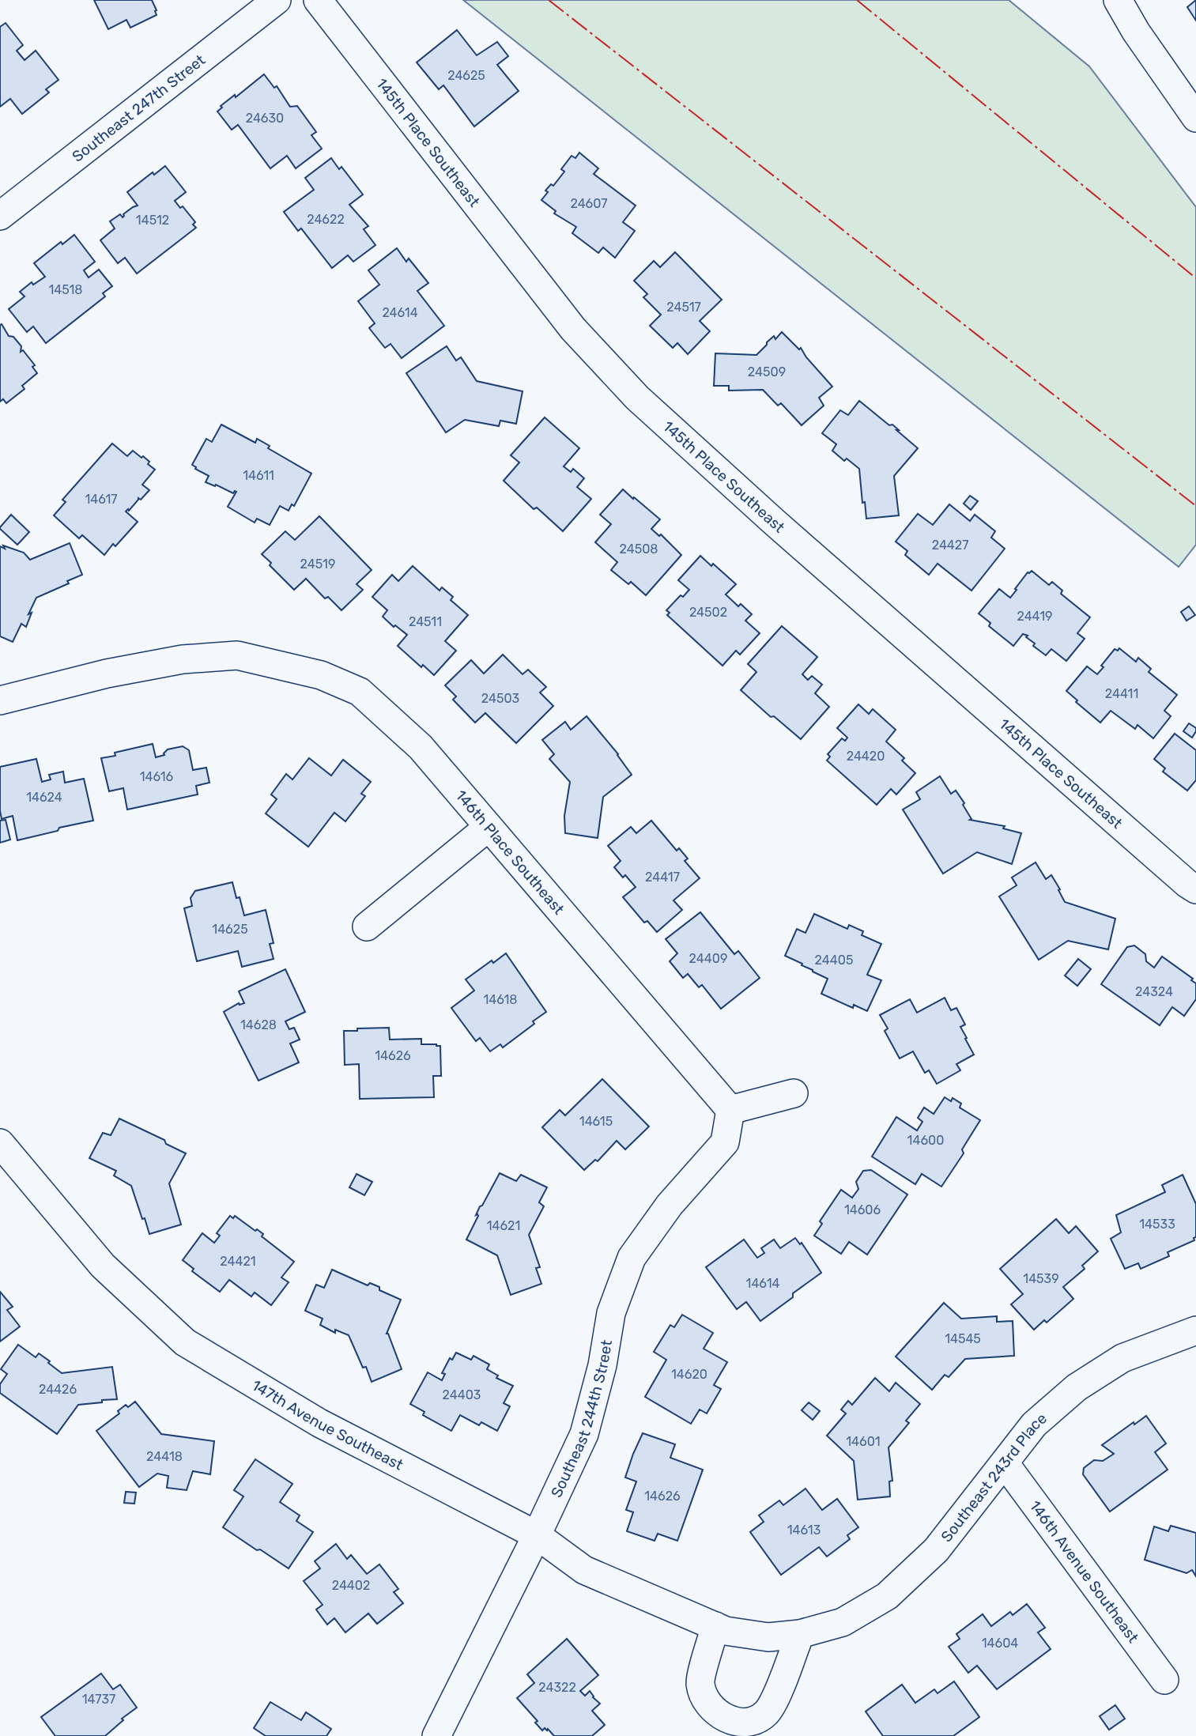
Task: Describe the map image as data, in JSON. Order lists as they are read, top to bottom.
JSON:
{
  "streets": {
    "street": [
      "Southeast 247th Street",
      "145th Place Southeast",
      "146th Place Southeast",
      "Southeast 244th Street",
      "147th Avenue Southeast",
      "Southeast 243rd Place",
      "146th Avenue Southeast"
    ]
  },
  "crossings": [
    ["146th Place Southeast", "Southeast 244th Street"],
    ["Southeast 244th Street", "147th Avenue Southeast"],
    ["147th Avenue Southeast", "Southeast 243rd Place"],
    ["Southeast 243rd Place", "146th Avenue Southeast"]
  ],
  "house_numbers": [
    "24625",
    "24630",
    "24607",
    "24622",
    "14512",
    "14518",
    "24517",
    "24614",
    "24509",
    "14611",
    "14617",
    "24427",
    "24508",
    "24519",
    "24502",
    "24419",
    "24511",
    "24411",
    "24503",
    "24420",
    "14616",
    "14624",
    "24417",
    "14625",
    "24409",
    "24405",
    "24324",
    "14618",
    "14628",
    "14626",
    "14615",
    "14600",
    "14606",
    "14533",
    "14621",
    "24421",
    "14539",
    "14614",
    "14545",
    "14620",
    "24426",
    "24403",
    "14601",
    "24418",
    "14626",
    "14613",
    "24402",
    "14604",
    "24322",
    "14737"
  ]
}
